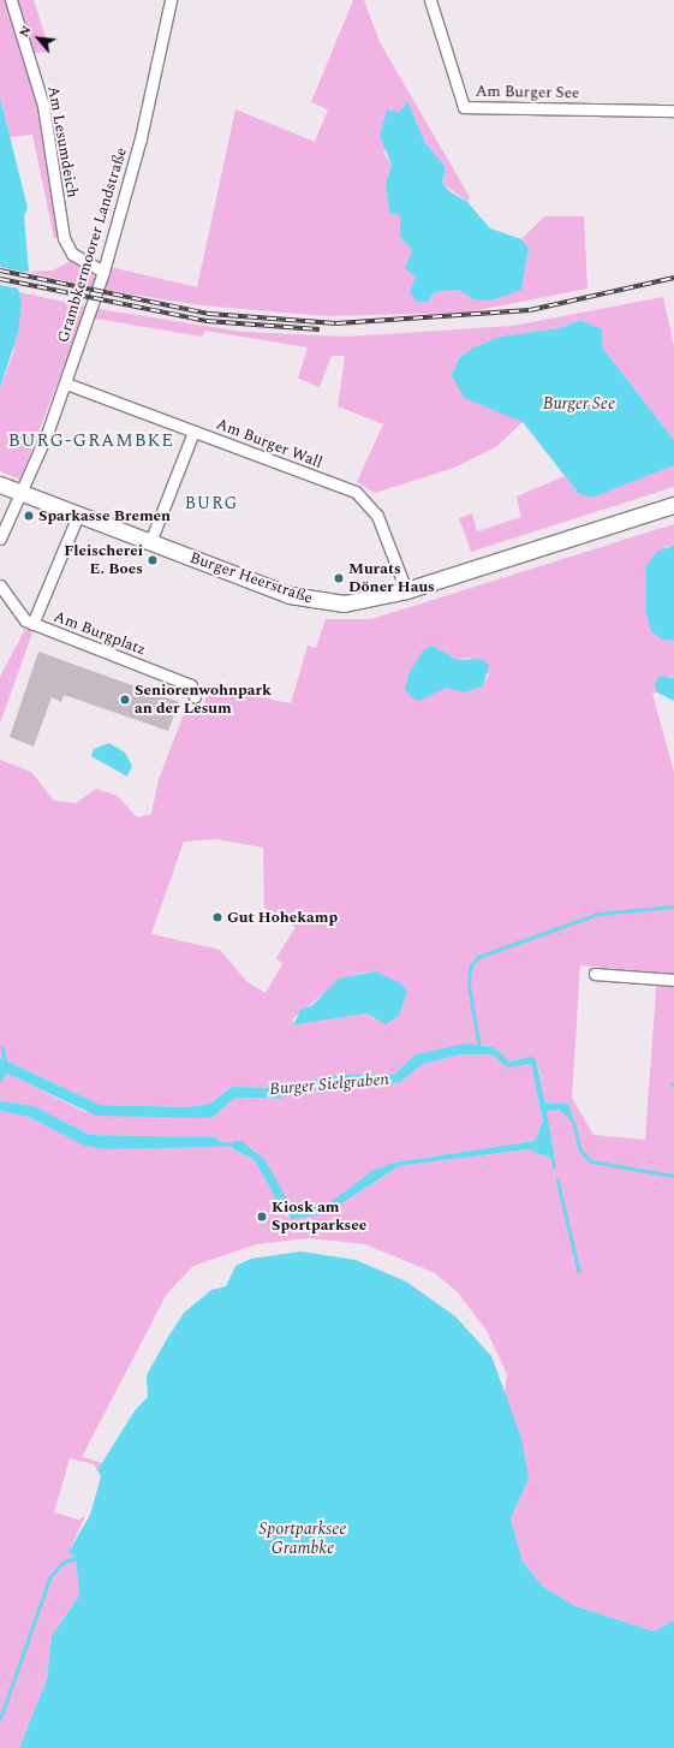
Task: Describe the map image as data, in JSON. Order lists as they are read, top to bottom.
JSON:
{
  "streets": {
    "main road": ["Burger Heerstraße"],
    "street": [
      "Am Burger See",
      "Am Lesumdeich",
      "Grambkermoorer Landstraße",
      "Am Burger Wall",
      "Am Burgplatz"
    ]
  },
  "crossings": [
    ["Am Lesumdeich", "Grambkermoorer Landstraße"],
    ["Grambkermoorer Landstraße", "Am Burger Wall"],
    ["Grambkermoorer Landstraße", "Burger Heerstraße"],
    ["Am Burger Wall", "Burger Heerstraße"]
  ],
  "districts": ["BURG-GRAMBKE", "BURG"],
  "water": ["Burger See", "Burger Sielgraben", "Sportparksee Grambke"],
  "places": [
    "Sparkasse Bremen",
    "Fleischerei E. Boes",
    "Murats Döner Haus",
    "Seniorenwohnpark an der Lesum",
    "Gut Hohekamp",
    "Kiosk am Sportparksee"
  ],
  "north": "top left"
}
